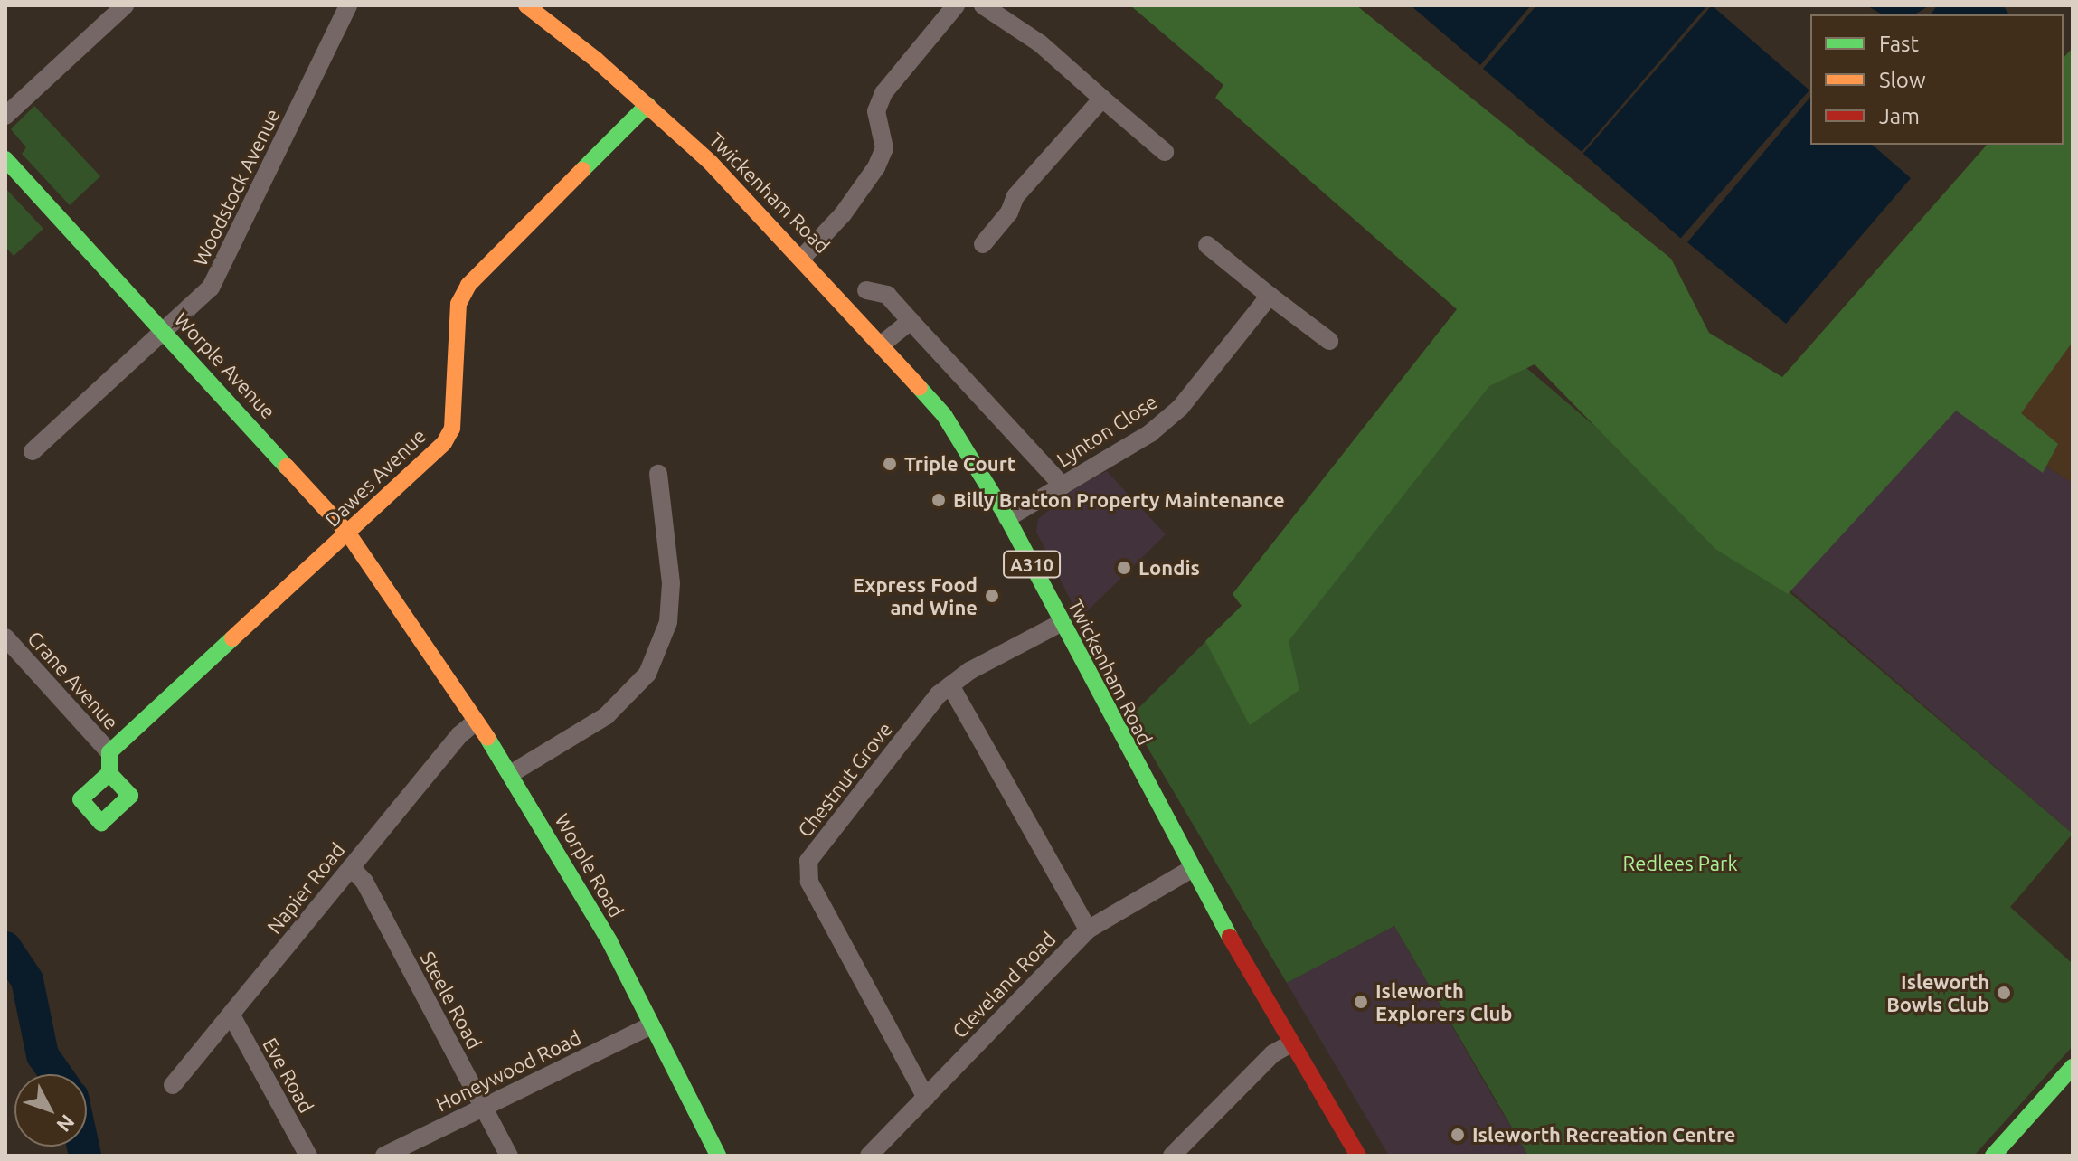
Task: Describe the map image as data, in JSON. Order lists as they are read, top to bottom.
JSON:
{
  "streets": {
    "street": [
      "Woodstock Avenue",
      "Twickenham Road",
      "Worple Avenue",
      "Lynton Close",
      "Dawes Avenue",
      "A310",
      "Crane Avenue",
      "Chestnut Grove",
      "Worple Road",
      "Napier Road",
      "Cleveland Road",
      "Steele Road",
      "Honeywood Road",
      "Eve Road"
    ]
  },
  "crossings": [
    ["Woodstock Avenue", "Worple Avenue"],
    ["Twickenham Road", "Lynton Close"],
    ["Twickenham Road", "Dawes Avenue"],
    ["Twickenham Road", "Chestnut Grove"],
    ["Twickenham Road", "Cleveland Road"],
    ["Worple Avenue", "Dawes Avenue"],
    ["Worple Avenue", "Worple Road"],
    ["Dawes Avenue", "Crane Avenue"],
    ["Chestnut Grove", "Cleveland Road"],
    ["Worple Road", "Napier Road"],
    ["Worple Road", "Honeywood Road"],
    ["Napier Road", "Steele Road"],
    ["Napier Road", "Eve Road"],
    ["Steele Road", "Honeywood Road"]
  ],
  "parks": ["Redlees Park"],
  "places": [
    "Triple Court",
    "Billy Bratton Property Maintenance",
    "Londis",
    "Express Food and Wine",
    "Isleworth Bowls Club",
    "Isleworth Explorers Club",
    "Isleworth Recreation Centre"
  ],
  "legend": ["Fast", "Slow", "Jam"],
  "north": "bottom right"
}
